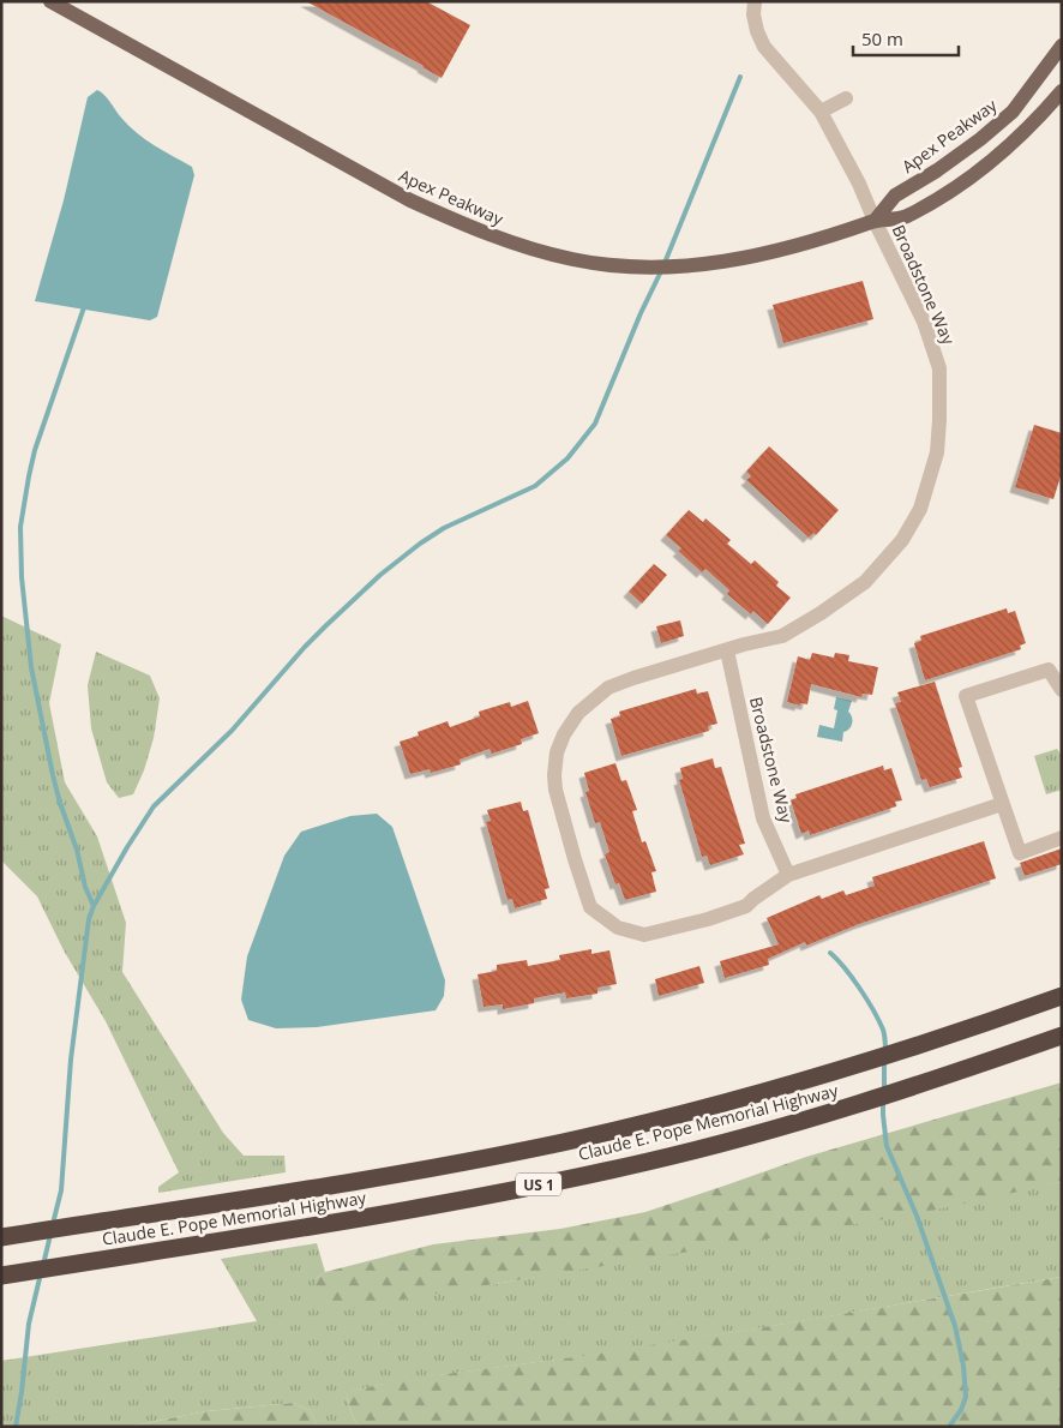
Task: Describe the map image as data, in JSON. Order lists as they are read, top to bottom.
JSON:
{
  "streets": {
    "highway": ["Claude E. Pope Memorial Highway", "US 1"],
    "main road": ["Apex Peakway"],
    "street": ["Broadstone Way"]
  },
  "crossings": [
    ["Apex Peakway", "Broadstone Way"]
  ],
  "scale_bar": "50 m"
}
